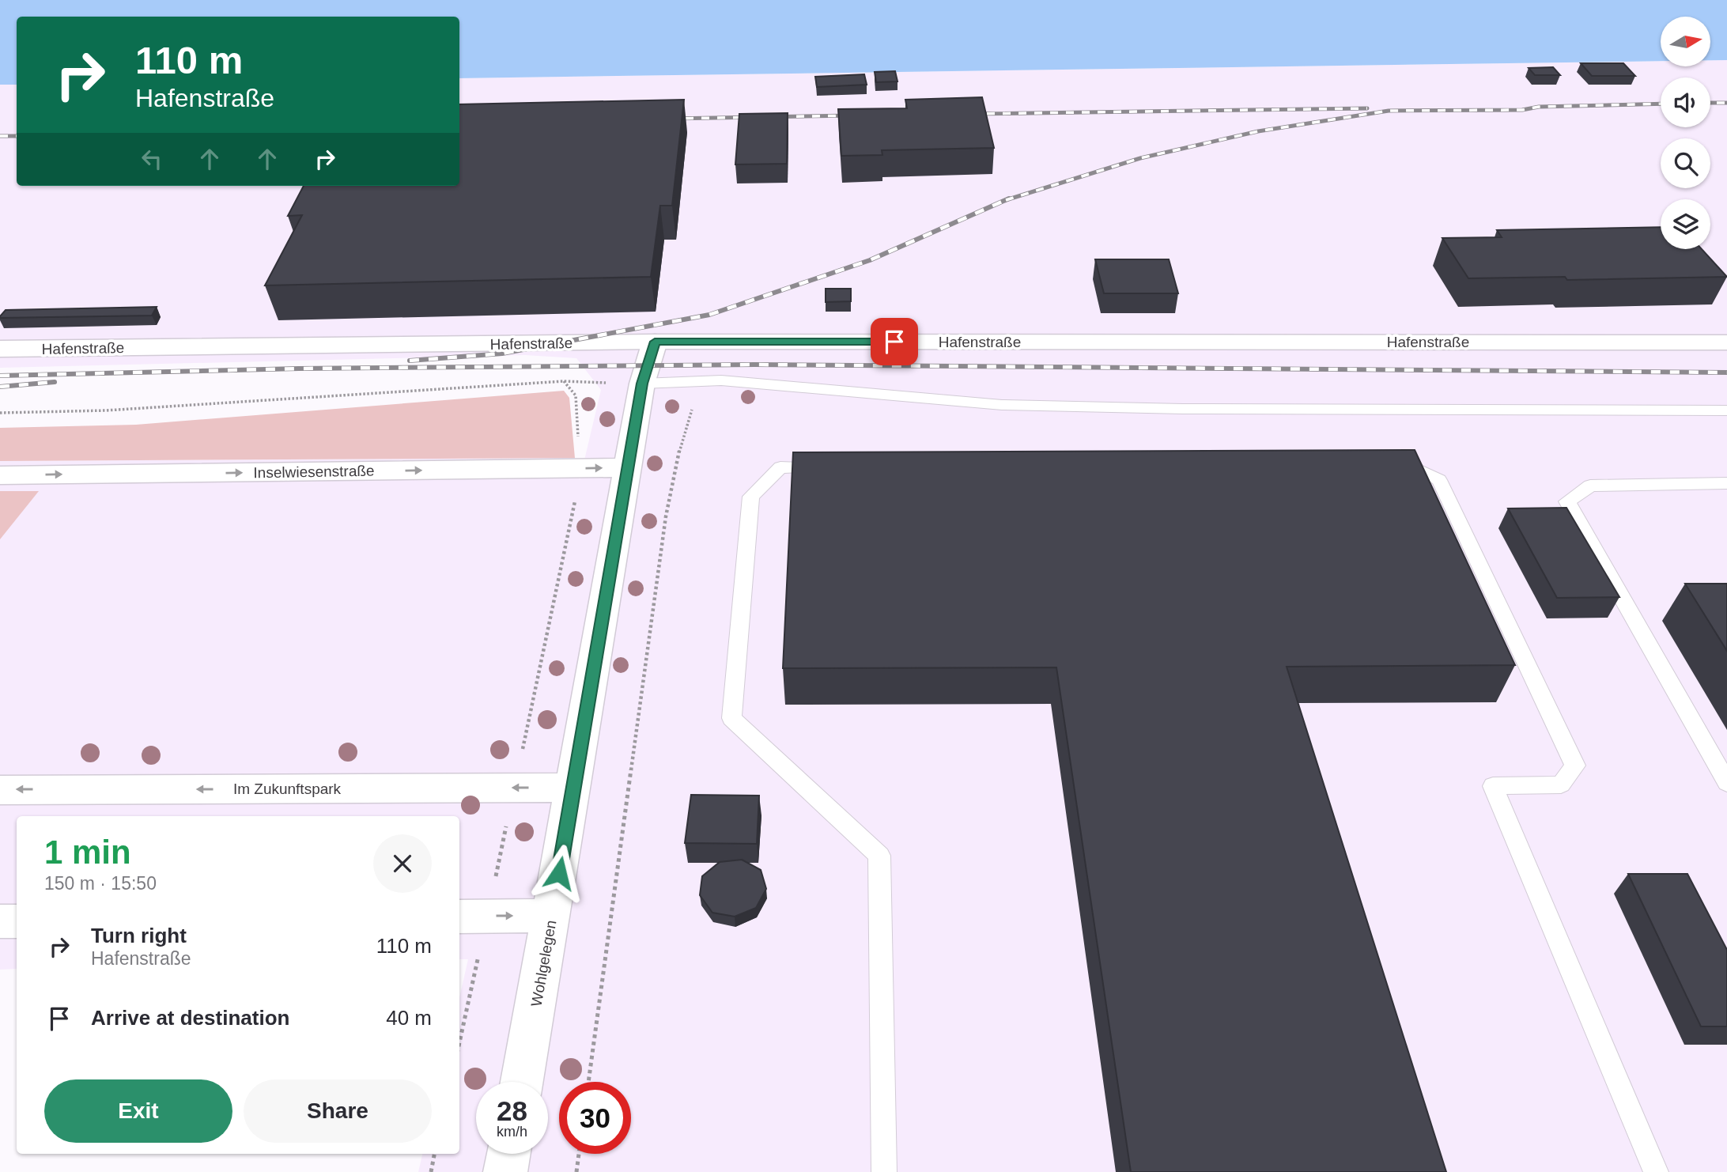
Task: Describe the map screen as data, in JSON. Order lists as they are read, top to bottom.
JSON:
{
  "streets": {
    "street": [
      "Hafenstraße",
      "Inselwiesenstraße",
      "Im Zukunftspark",
      "Wohlgelegen"
    ]
  },
  "crossings": [
    ["Hafenstraße", "Wohlgelegen"],
    ["Inselwiesenstraße", "Wohlgelegen"],
    ["Im Zukunftspark", "Wohlgelegen"]
  ],
  "one_way": ["Inselwiesenstraße", "Im Zukunftspark"],
  "north": "right",
  "page": {
    "turn": ["110 m", "Hafenstraße"],
    "heading": ["1 min", "150 m · 15:50"],
    "list": [
      {
        "name": "Turn right",
        "note": "Hafenstraße",
        "value": "110 m"
      },
      {
        "name": "Arrive at destination",
        "value": "40 m"
      }
    ],
    "buttons": ["Exit", "Share"],
    "speed": "28 km/h",
    "limit": "30"
  }
}
